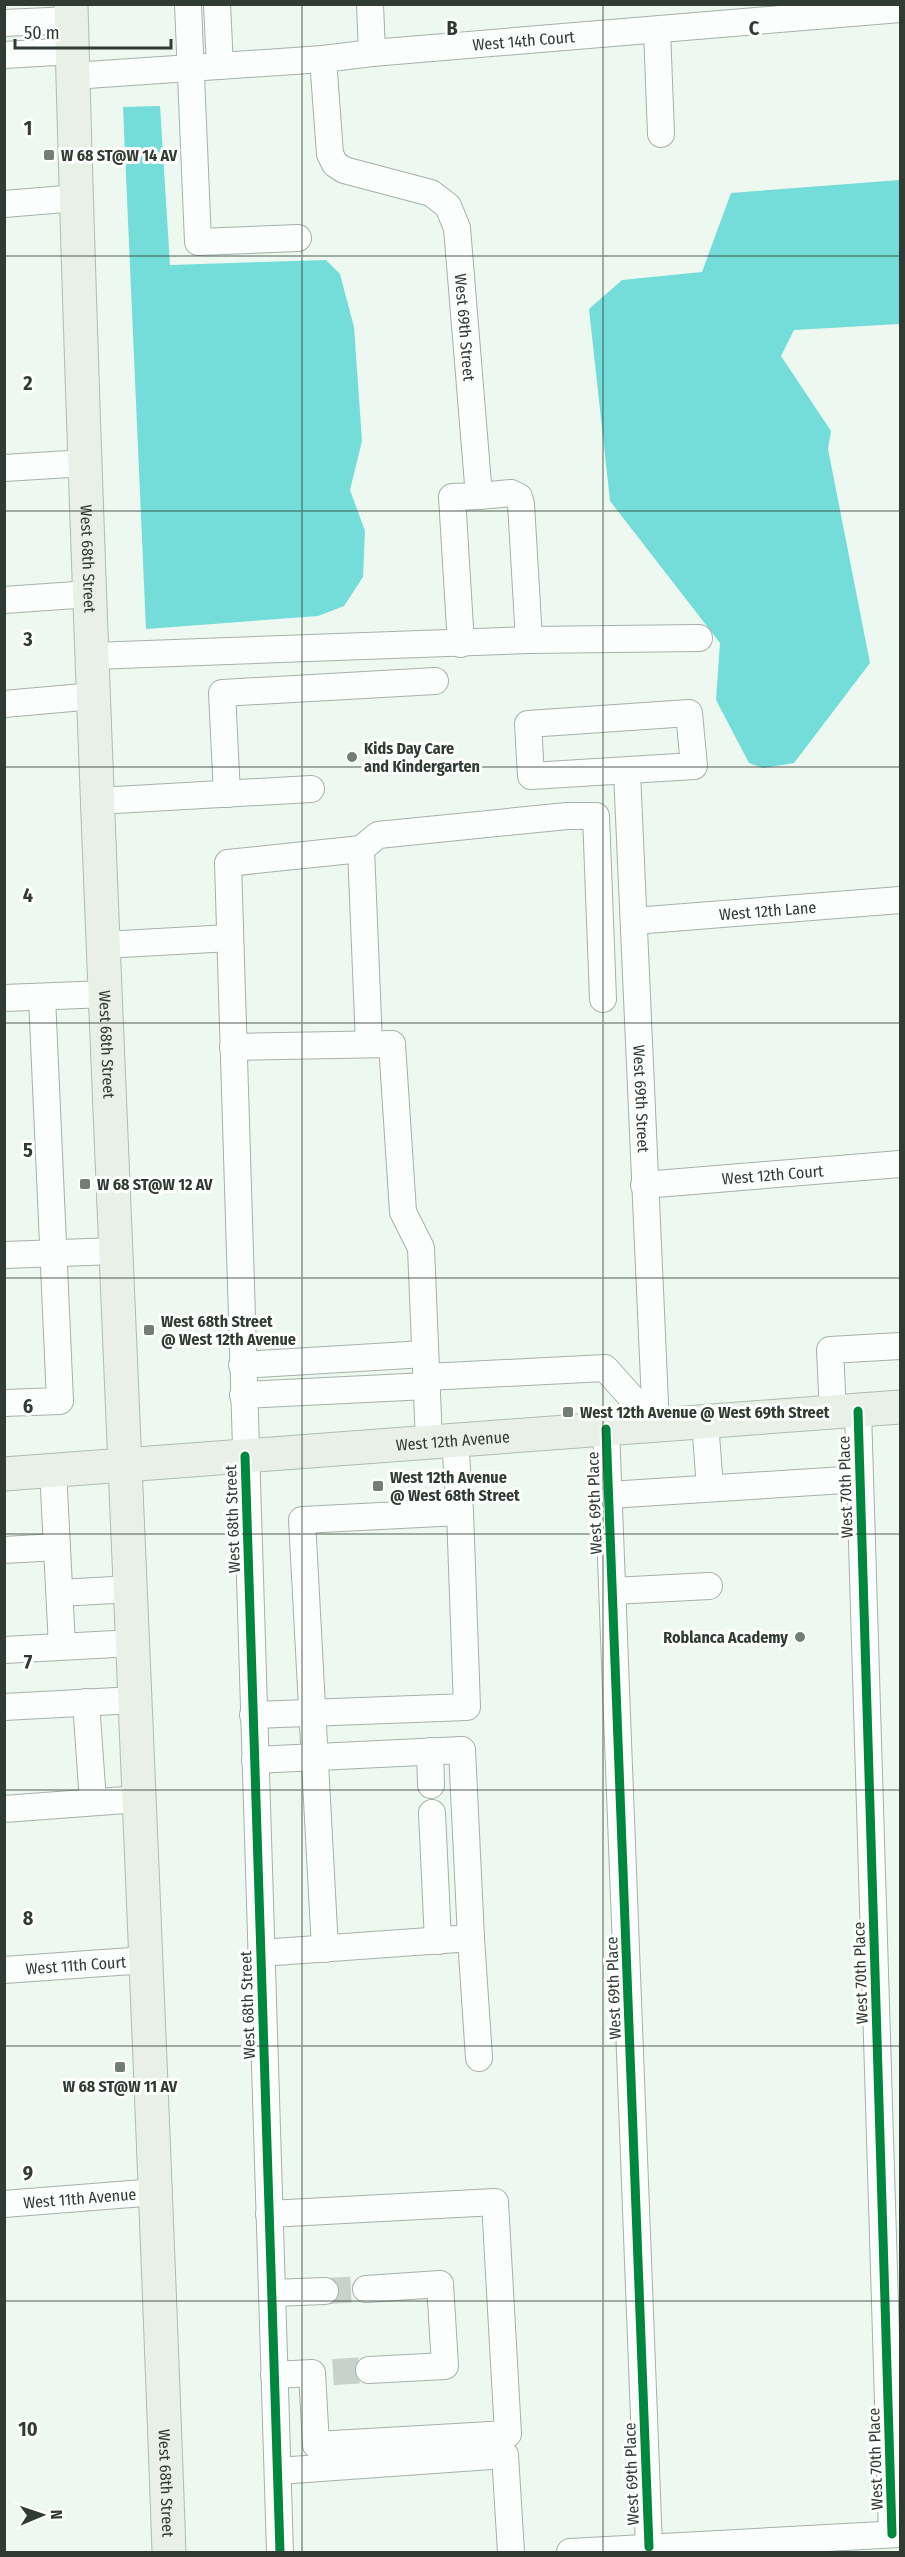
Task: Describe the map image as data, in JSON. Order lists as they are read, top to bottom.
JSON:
{
  "streets": {
    "main road": ["West 68th Street", "West 12th Avenue"],
    "street": [
      "West 14th Court",
      "West 69th Street",
      "West 12th Lane",
      "West 12th Court",
      "West 70th Place",
      "West 69th Place",
      "West 11th Court",
      "West 11th Avenue"
    ]
  },
  "crossings": [
    ["West 14th Court", "West 69th Street"],
    ["West 14th Court", "West 68th Street"],
    ["West 69th Street", "West 12th Lane"],
    ["West 69th Street", "West 12th Court"],
    ["West 69th Street", "West 12th Avenue"],
    ["West 68th Street", "West 12th Avenue"],
    ["West 68th Street", "West 11th Court"],
    ["West 68th Street", "West 11th Avenue"],
    ["West 12th Avenue", "West 70th Place"],
    ["West 12th Avenue", "West 69th Place"]
  ],
  "places": {
    "transit": [
      "W 68 ST@W 14 AV",
      "W 68 ST@W 12 AV",
      "West 68th Street @ West 12th Avenue",
      "West 12th Avenue @ West 69th Street",
      "West 12th Avenue @ West 68th Street",
      "W 68 ST@W 11 AV"
    ],
    "other": ["Kids Day Care and Kindergarten", "Roblanca Academy"]
  },
  "scale_bar": "50 m",
  "north": "right",
  "grid": {
    "columns": ["B", "C"],
    "rows": [
      "1",
      "2",
      "3",
      "4",
      "5",
      "6",
      "7",
      "8",
      "9",
      "10"
    ]
  }
}
